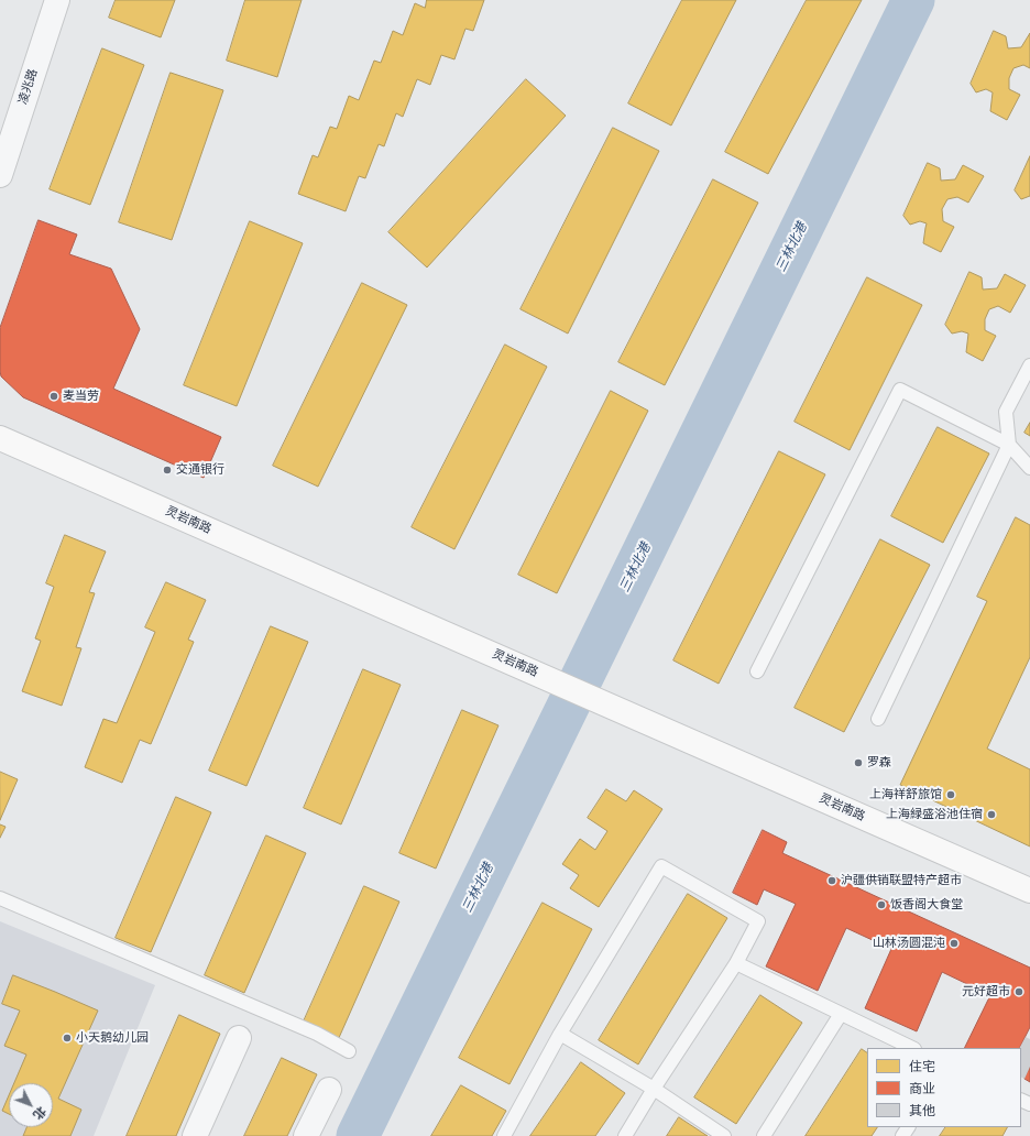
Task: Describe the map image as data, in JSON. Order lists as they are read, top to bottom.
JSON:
{
  "streets": {
    "street": ["凌兆路", "灵岩南路"]
  },
  "water": ["三林北港"],
  "places": [
    "麦当劳",
    "交通银行",
    "罗森",
    "上海祥舒旅馆",
    "上海緑盛浴池住宿",
    "沪疆供销联盟特产超市",
    "饭香阁大食堂",
    "山林汤圆混沌",
    "元好超市",
    "小天鹅幼儿园"
  ],
  "legend": ["住宅", "商业", "其他"],
  "north": "bottom right"
}
